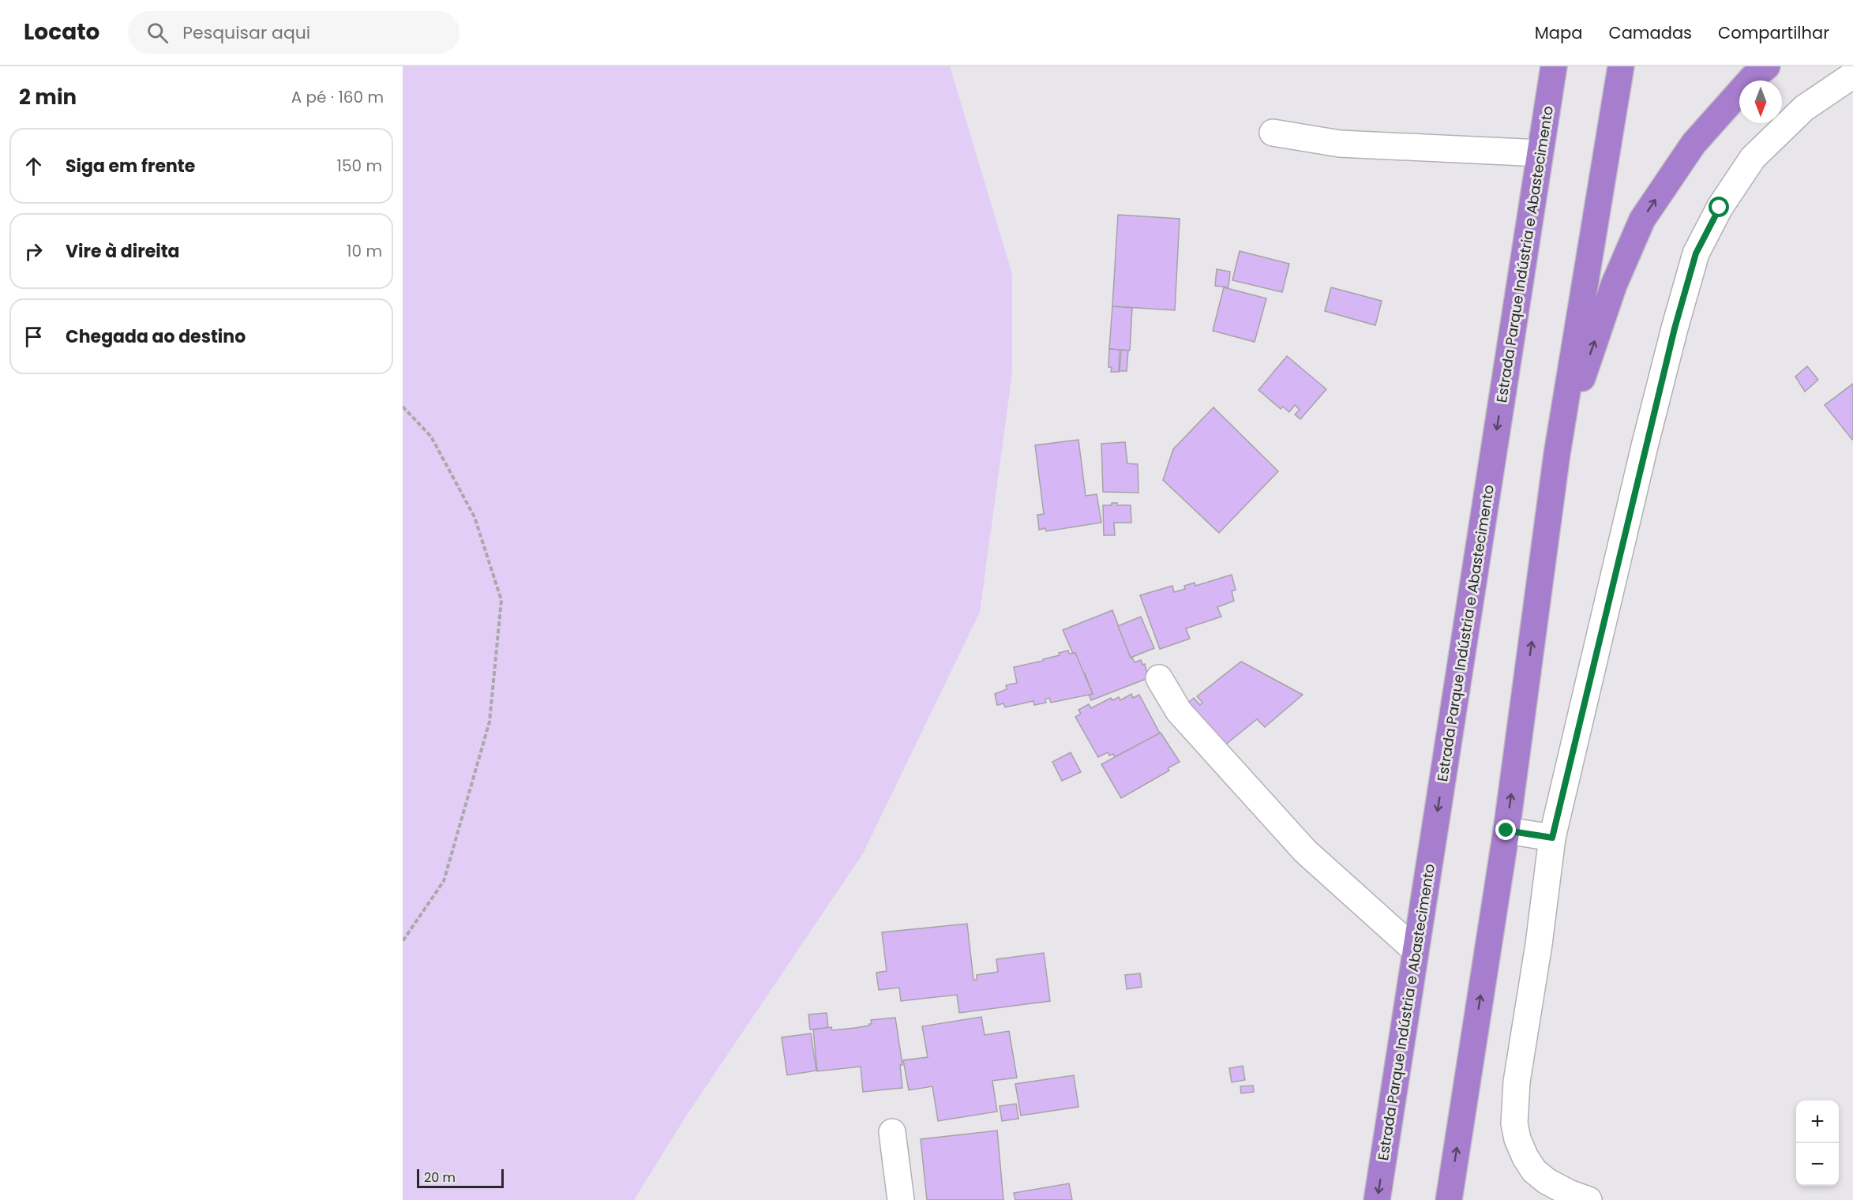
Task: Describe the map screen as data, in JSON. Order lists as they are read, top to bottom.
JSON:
{
  "streets": {
    "highway": ["Estrada Parque Indústria e Abastecimento"]
  },
  "scale_bar": "20 m",
  "north": "bottom",
  "page": {
    "header": "Locato",
    "search": "Pesquisar aqui",
    "nav": ["Mapa", "Camadas", "Compartilhar"],
    "heading": ["2 min", "A pé · 160 m"],
    "list": [
      ["Siga em frente", "150 m"],
      ["Vire à direita", "10 m"],
      "Chegada ao destino"
    ],
    "map_buttons": ["+", "−"],
    "scale": "20 m"
  }
}
